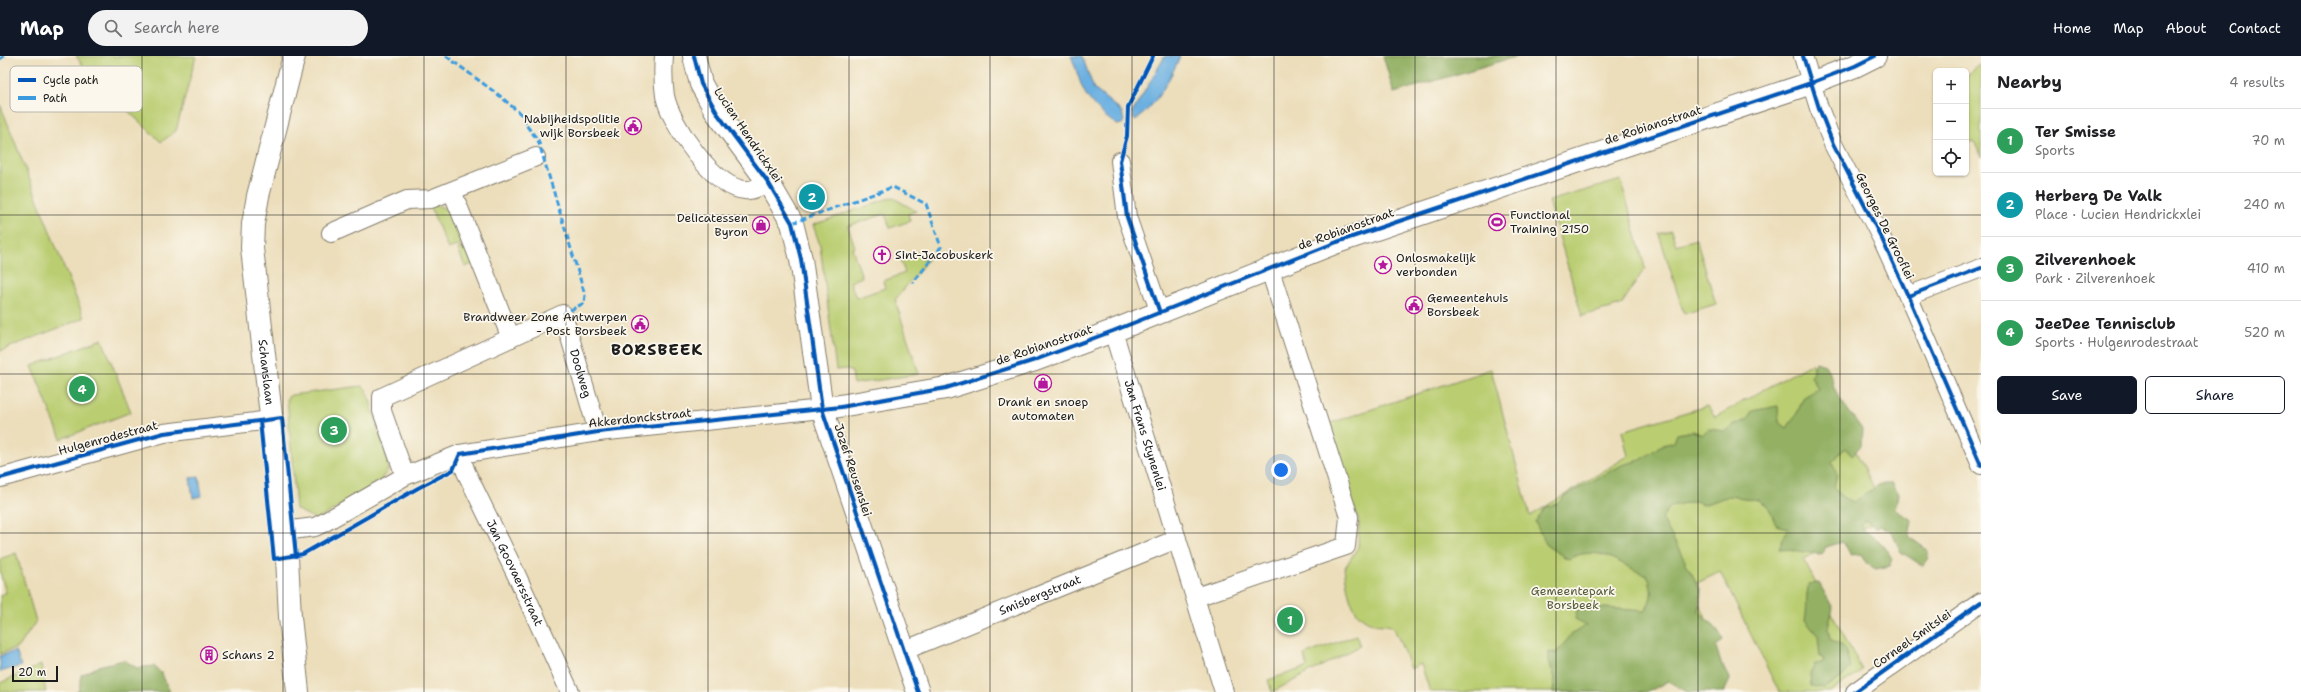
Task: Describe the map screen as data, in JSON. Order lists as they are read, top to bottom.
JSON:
{
  "streets": {
    "street": [
      "de Robianostraat",
      "Lucien Hendrickxlei",
      "Georges De Grooflei",
      "Schanslaan",
      "Doolweg",
      "Akkerdonckstraat",
      "Jan Frans Stynenlei",
      "Hulgenrodestraat",
      "Jozef Reusenslei",
      "Jan Goovaersstraat",
      "Smisbergstraat",
      "Corneel Smitslei"
    ]
  },
  "crossings": [
    ["de Robianostraat", "Georges De Grooflei"],
    ["de Robianostraat", "Akkerdonckstraat"],
    ["de Robianostraat", "Jan Frans Stynenlei"],
    ["de Robianostraat", "Jozef Reusenslei"],
    ["Lucien Hendrickxlei", "Jozef Reusenslei"],
    ["Schanslaan", "Akkerdonckstraat"],
    ["Schanslaan", "Hulgenrodestraat"],
    ["Doolweg", "Akkerdonckstraat"],
    ["Akkerdonckstraat", "Jozef Reusenslei"],
    ["Akkerdonckstraat", "Jan Goovaersstraat"],
    ["Jan Frans Stynenlei", "Smisbergstraat"],
    ["Jozef Reusenslei", "Smisbergstraat"]
  ],
  "districts": ["BORSBEEK"],
  "parks": ["Gemeentepark Borsbeek"],
  "places": {
    "public building": ["Nabijheidspolitie wijk Borsbeek", "Gemeentehuis Borsbeek", "Brandweer Zone Antwerpen - Post Borsbeek"],
    "sports": ["Functional Training 2150"],
    "shop": ["Delicatessen Byron", "Drank en snoep automaten"],
    "church": ["Sint-Jacobuskerk"],
    "place": ["Onlosmakelijk verbonden"],
    "building": ["Schans 2"]
  },
  "legend": ["Cycle path", "Path"],
  "scale_bar": "20 m",
  "page": {
    "header": "Map",
    "search": "Search here",
    "nav": [
      "Home",
      "Map",
      "About",
      "Contact"
    ],
    "heading": ["Nearby", "4 results"],
    "map_buttons": ["+", "−"],
    "list": [
      {
        "mark": "1",
        "name": "Ter Smisse",
        "note": "Sports",
        "value": "70 m"
      },
      {
        "mark": "2",
        "name": "Herberg De Valk",
        "note": "Place · Lucien Hendrickxlei",
        "value": "240 m"
      },
      {
        "mark": "3",
        "name": "Zilverenhoek",
        "note": "Park · Zilverenhoek",
        "value": "410 m"
      },
      {
        "mark": "4",
        "name": "JeeDee Tennisclub",
        "note": "Sports · Hulgenrodestraat",
        "value": "520 m"
      }
    ],
    "pins": [
      "2",
      "4",
      "3",
      "1"
    ],
    "buttons": ["Save", "Share"],
    "scale": "20 m"
  }
}
